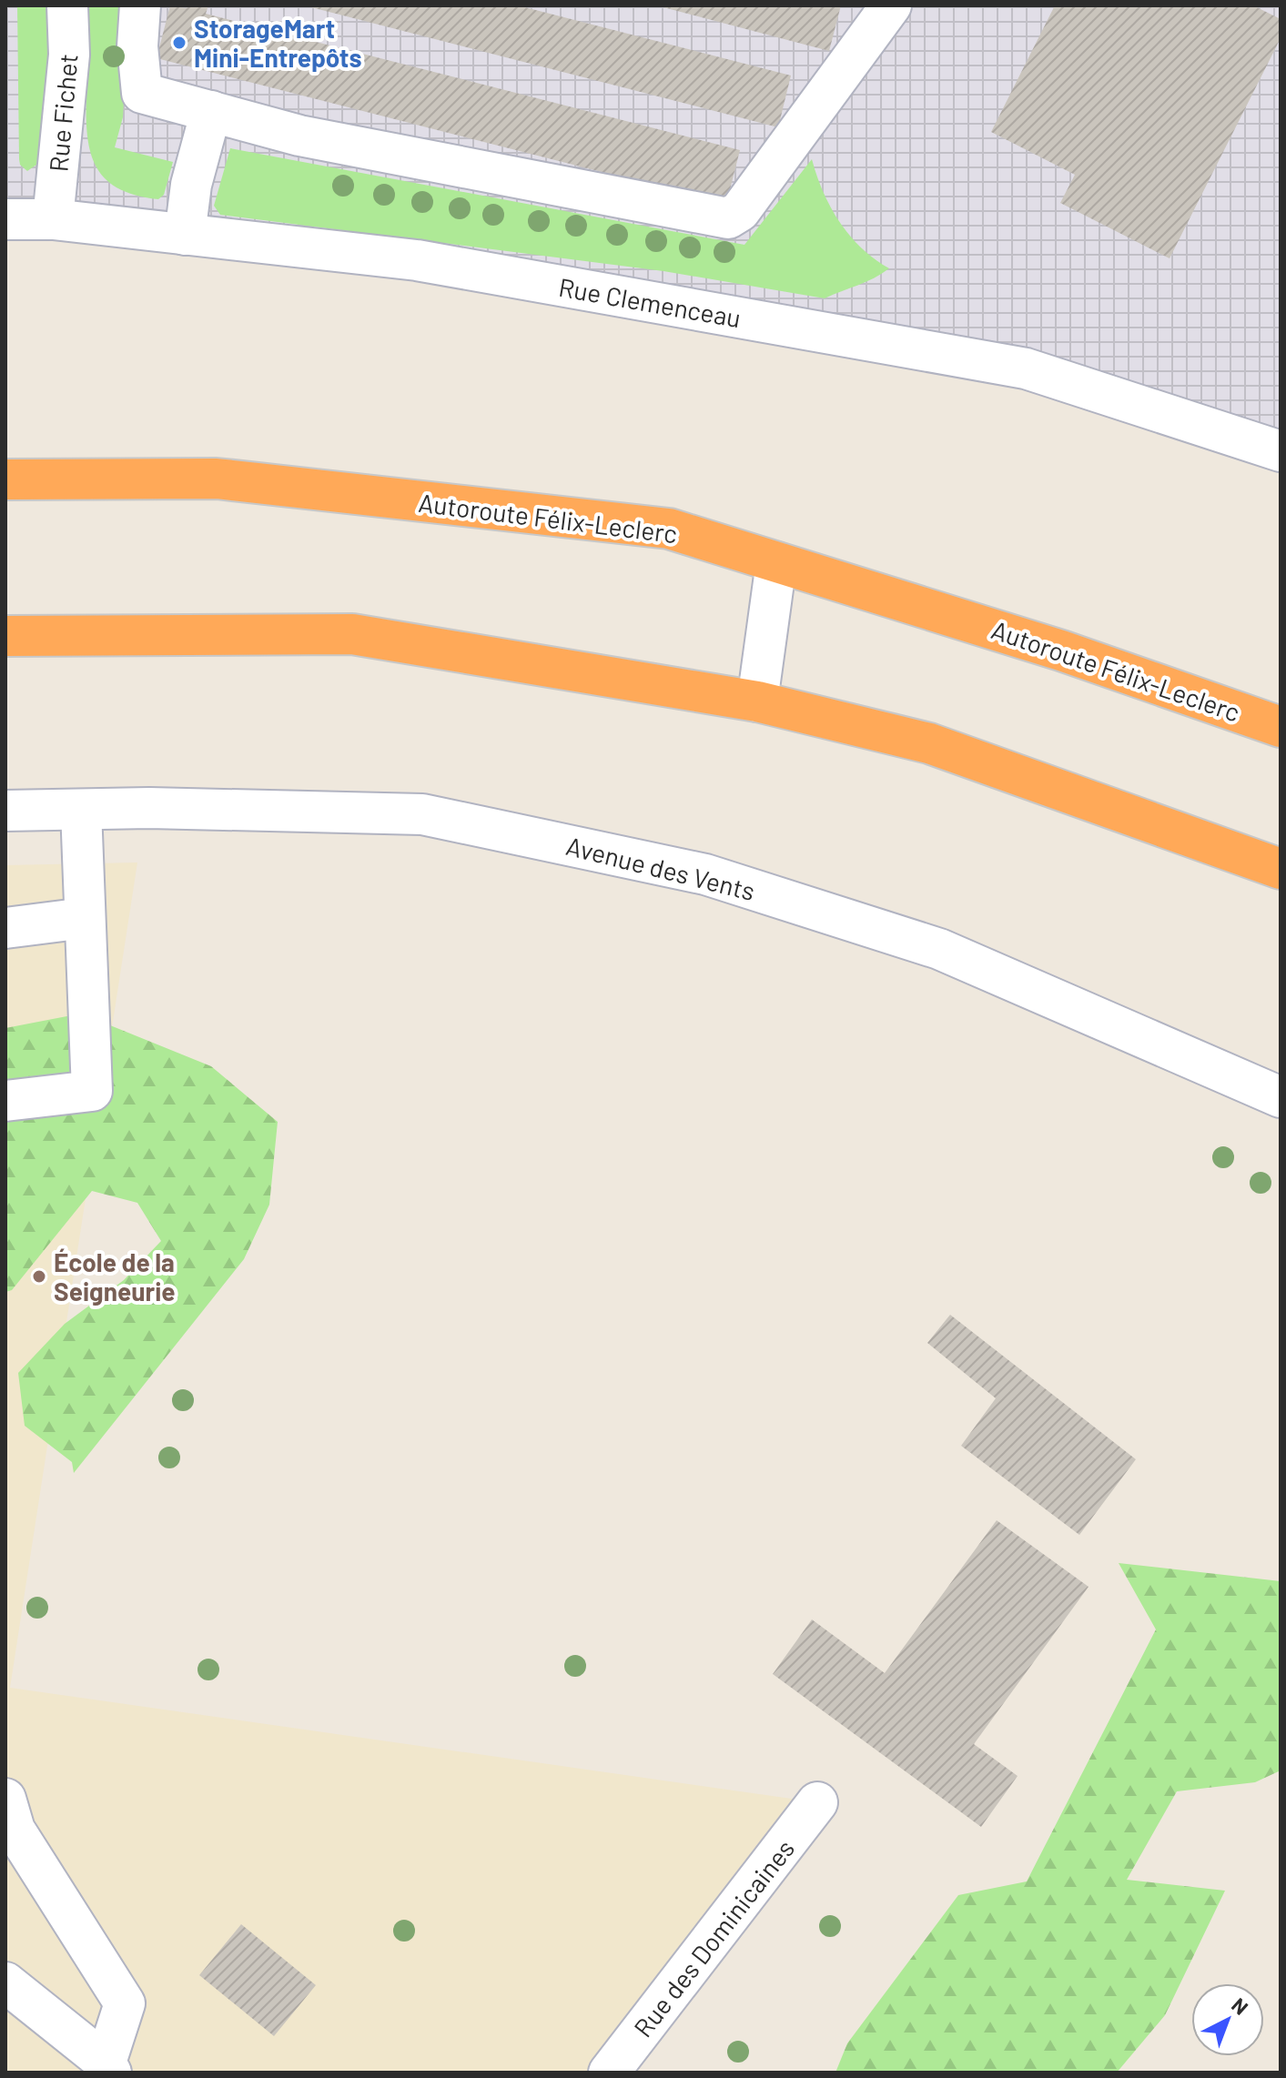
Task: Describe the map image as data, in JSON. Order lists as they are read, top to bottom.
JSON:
{
  "streets": {
    "highway": ["Autoroute Félix-Leclerc"],
    "street": [
      "Rue Fichet",
      "Rue Clemenceau",
      "Avenue des Vents",
      "Rue des Dominicaines"
    ]
  },
  "crossings": [
    ["Rue Fichet", "Rue Clemenceau"]
  ],
  "places": ["StorageMart Mini-Entrepôts", "École de la Seigneurie"],
  "north": "top right"
}
